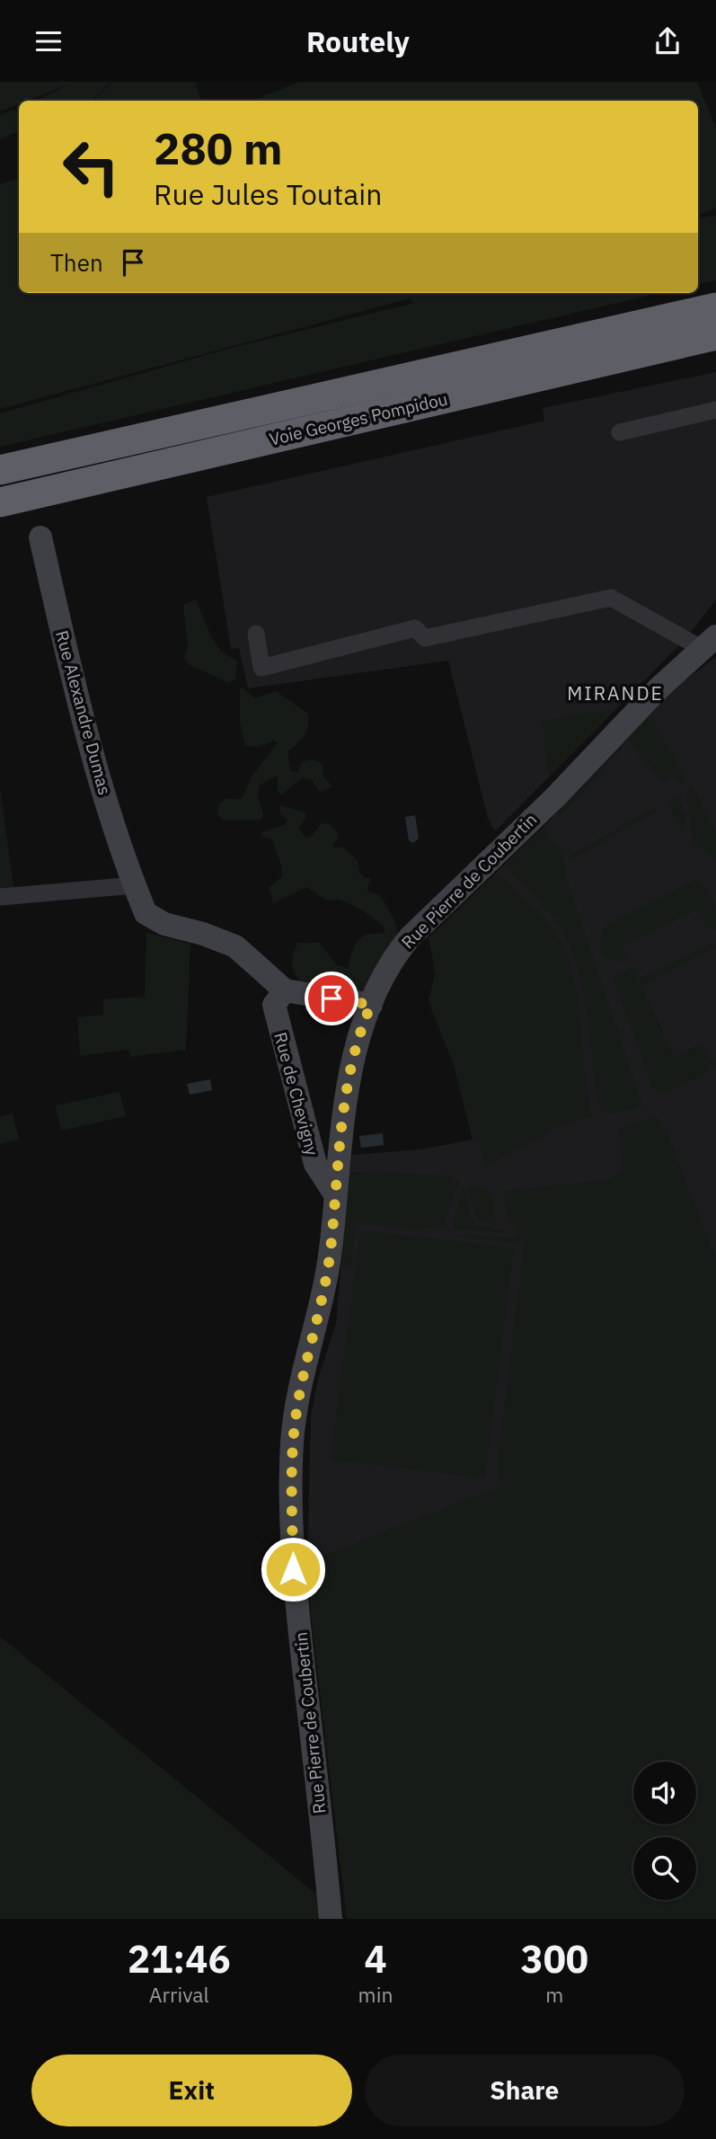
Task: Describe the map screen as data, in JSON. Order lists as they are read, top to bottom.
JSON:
{
  "streets": {
    "highway": ["Voie Georges Pompidou"],
    "main road": ["Rue Alexandre Dumas", "Rue Pierre de Coubertin", "Rue de Chevigny"]
  },
  "crossings": [
    ["Rue Alexandre Dumas", "Rue de Chevigny"],
    ["Rue Pierre de Coubertin", "Rue de Chevigny"]
  ],
  "districts": ["MIRANDE"],
  "page": {
    "header": "Routely",
    "turn": ["280 m", "Rue Jules Toutain"],
    "then": "Then",
    "eta": [
      "21:46",
      "Arrival",
      "4",
      "min",
      "300",
      "m"
    ],
    "buttons": ["Exit", "Share"]
  }
}
